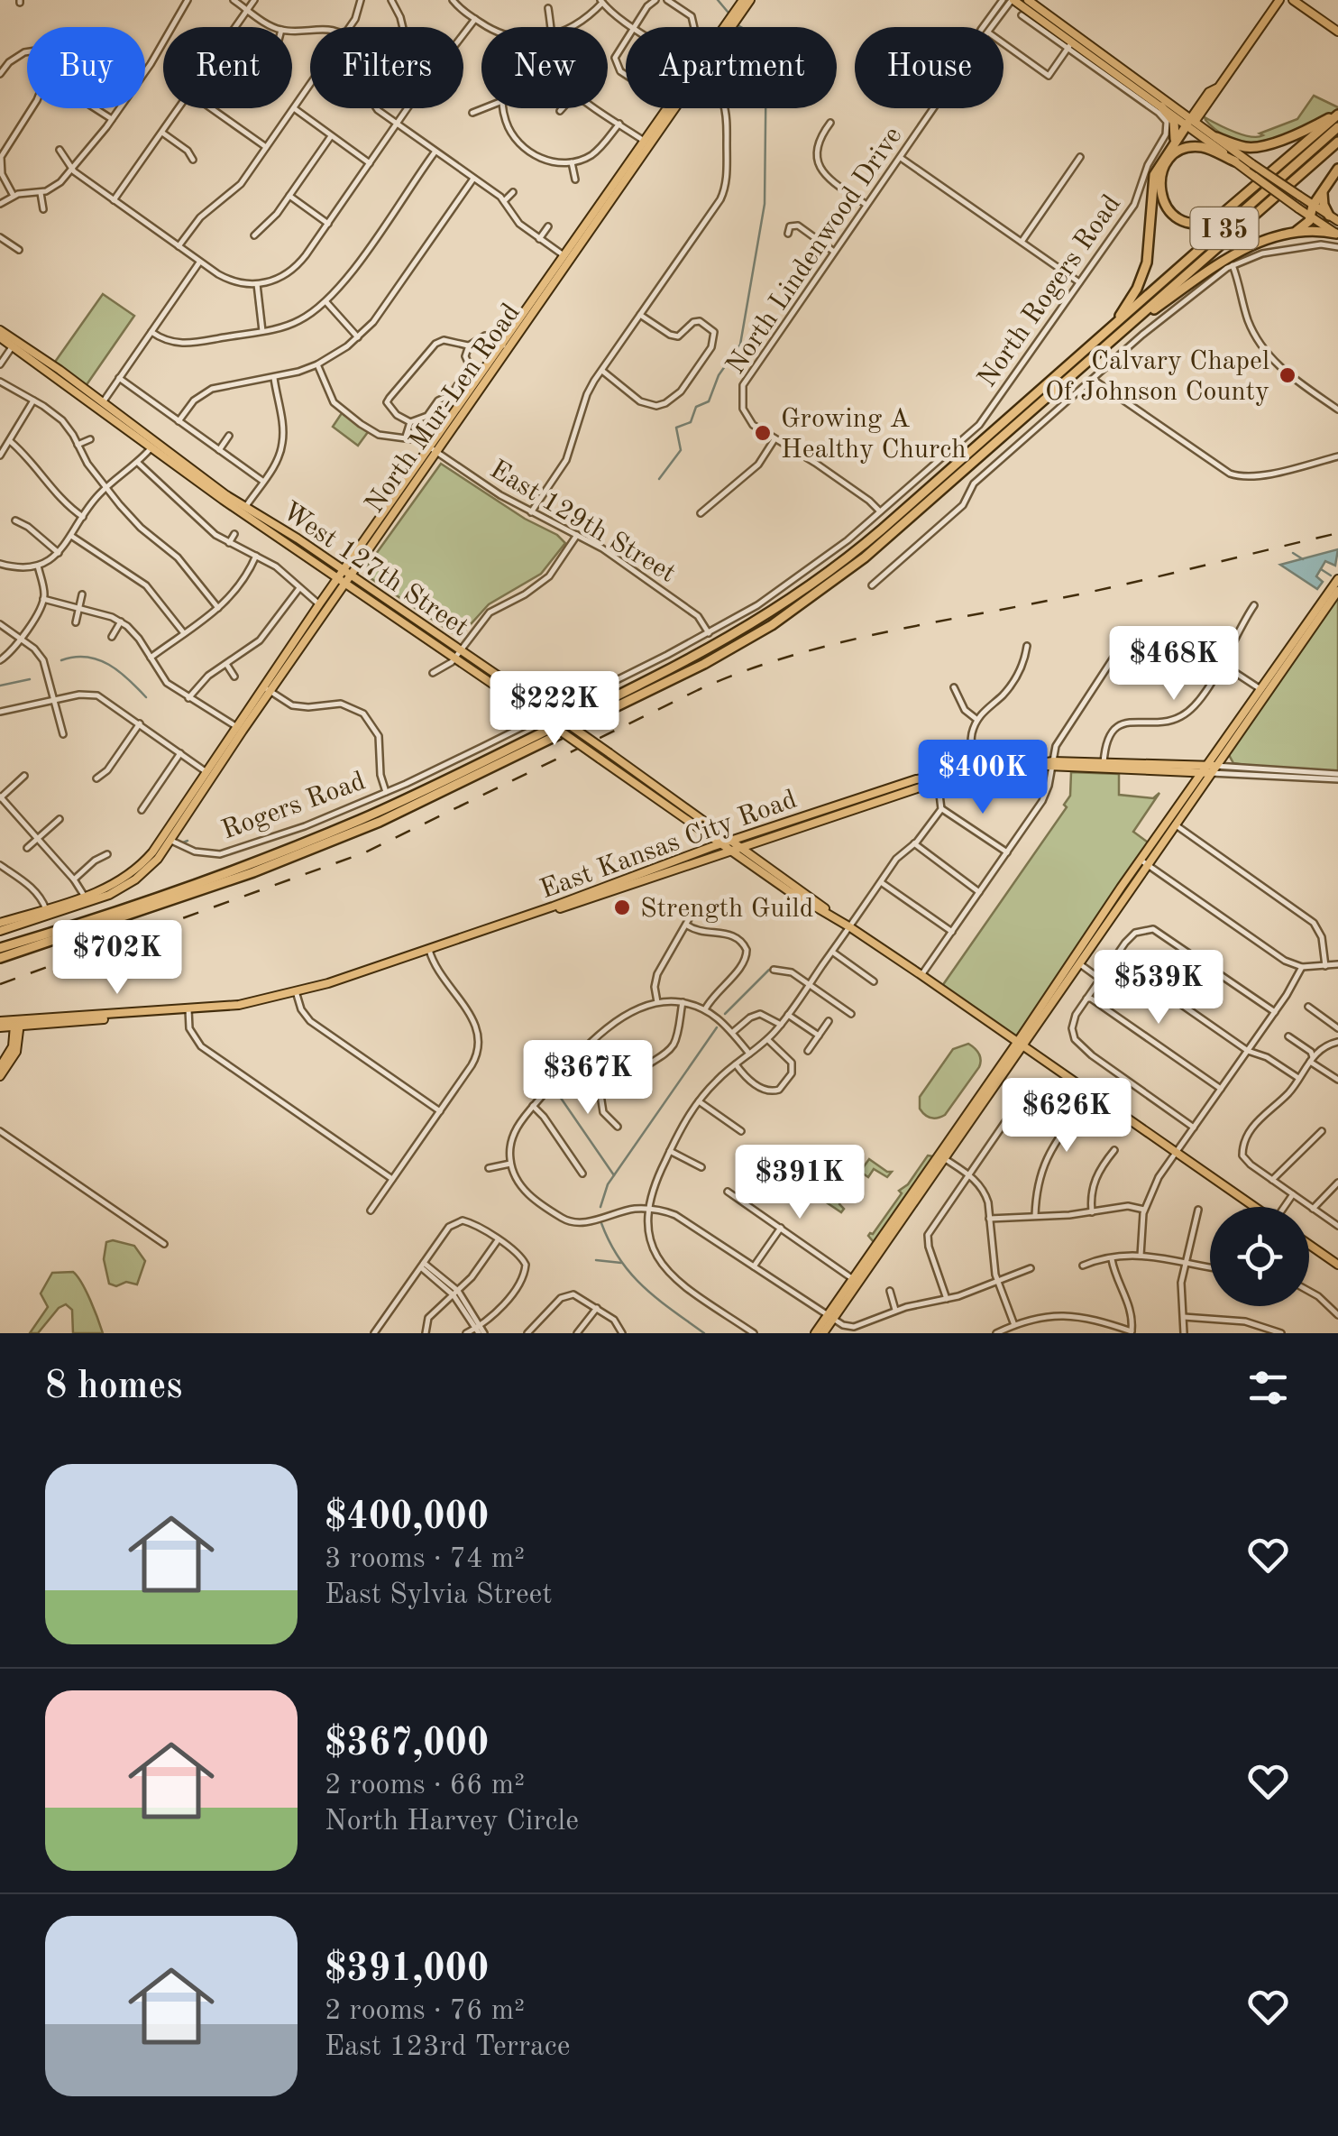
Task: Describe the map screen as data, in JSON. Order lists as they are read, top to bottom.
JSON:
{
  "streets": {
    "highway": ["I 35"],
    "main road": ["North Mur-Len Road", "West 127th Street", "East Kansas City Road"],
    "street": [
      "North Lindenwood Drive",
      "North Rogers Road",
      "East 129th Street",
      "Rogers Road"
    ]
  },
  "crossings": [
    ["North Lindenwood Drive", "North Rogers Road"],
    ["North Rogers Road", "East 129th Street"],
    ["North Rogers Road", "Rogers Road"],
    ["North Mur-Len Road", "East 129th Street"],
    ["North Mur-Len Road", "West 127th Street"],
    ["North Mur-Len Road", "Rogers Road"],
    ["West 127th Street", "East Kansas City Road"]
  ],
  "places": ["Calvary Chapel Of Johnson County", "Growing A Healthy Church", "Strength Guild"],
  "page": {
    "chip": [
      "Buy",
      "Rent",
      "Filters",
      "New",
      "Apartment",
      "House"
    ],
    "price": [
      "$468K",
      "$222K",
      "$400K",
      "$702K",
      "$539K",
      "$367K",
      "$626K",
      "$391K"
    ],
    "heading": "8 homes",
    "list": [
      {
        "name": "$400,000",
        "note": "3 rooms · 74 m² · East Sylvia Street"
      },
      {
        "name": "$367,000",
        "note": "2 rooms · 66 m² · North Harvey Circle"
      },
      {
        "name": "$391,000",
        "note": "2 rooms · 76 m² · East 123rd Terrace"
      }
    ]
  }
}
